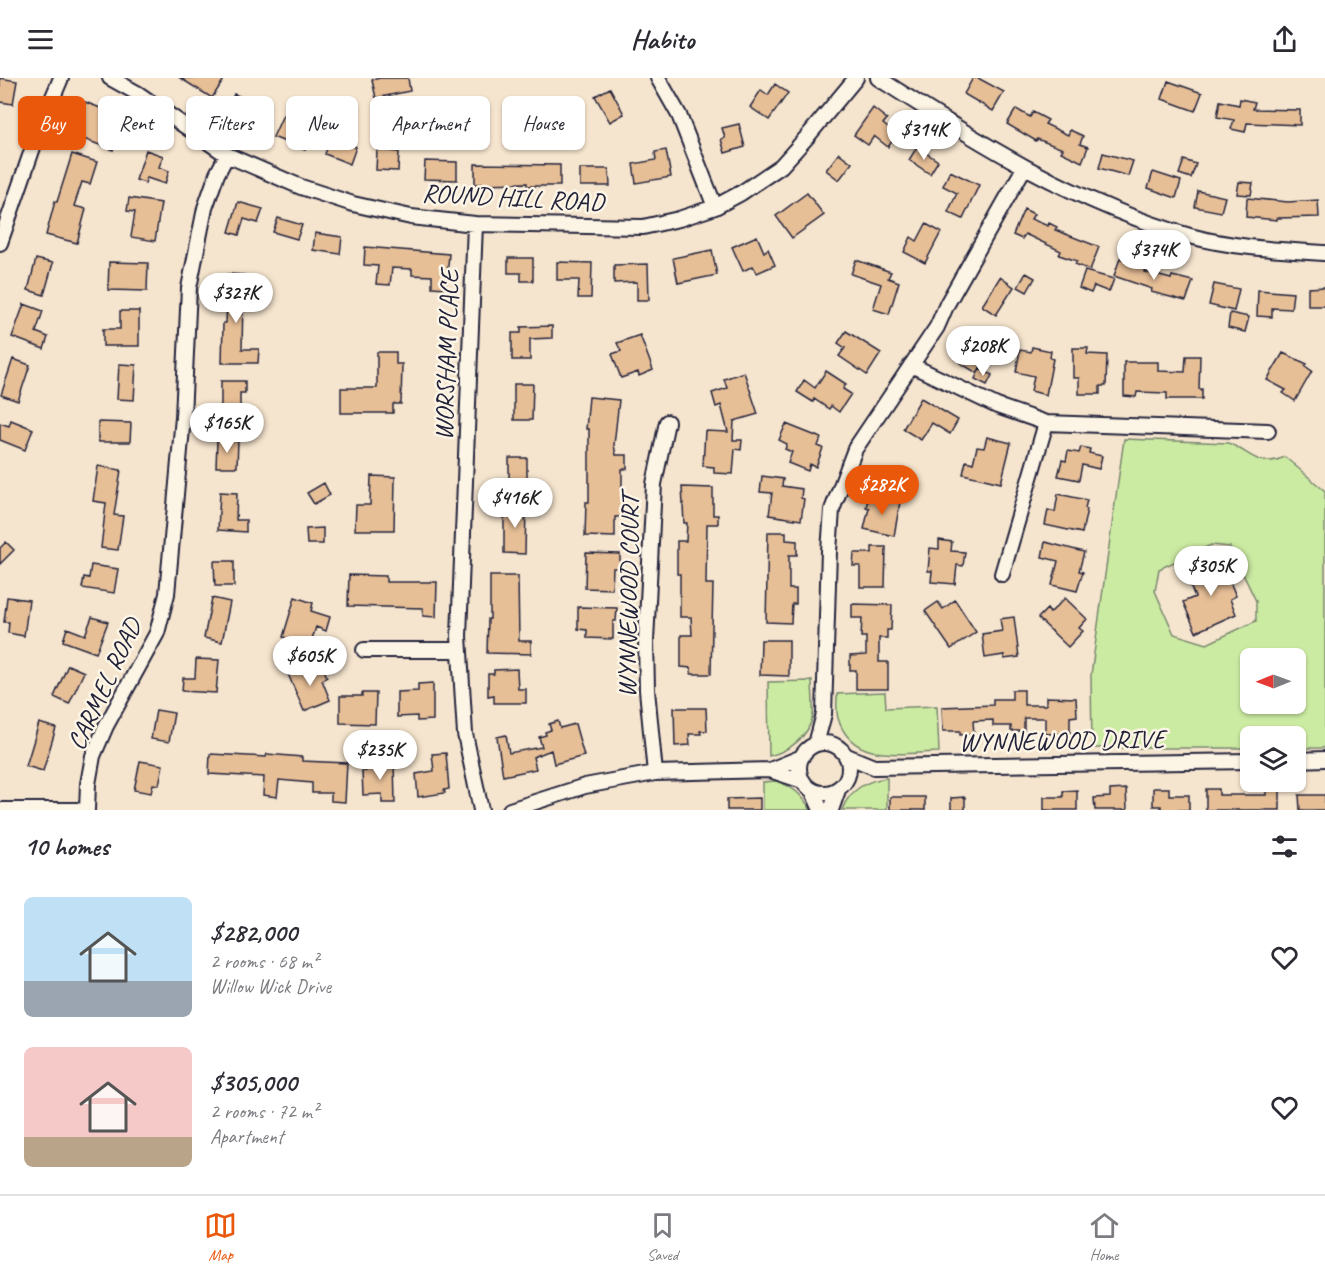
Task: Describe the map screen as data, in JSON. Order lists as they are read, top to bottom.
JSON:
{
  "streets": {
    "street": [
      "ROUND HILL ROAD",
      "WORSHAM PLACE",
      "WYNNEWOOD COURT",
      "CARMEL ROAD",
      "WYNNEWOOD DRIVE"
    ]
  },
  "crossings": [
    ["ROUND HILL ROAD", "WORSHAM PLACE"],
    ["ROUND HILL ROAD", "CARMEL ROAD"],
    ["WYNNEWOOD COURT", "WYNNEWOOD DRIVE"]
  ],
  "north": "left",
  "page": {
    "header": "Habito",
    "chip": [
      "Buy",
      "Rent",
      "Filters",
      "New",
      "Apartment",
      "House"
    ],
    "price": [
      "$314K",
      "$374K",
      "$327K",
      "$208K",
      "$165K",
      "$282K",
      "$416K",
      "$305K",
      "$605K",
      "$235K"
    ],
    "heading": "10 homes",
    "list": [
      {
        "name": "$282,000",
        "note": "2 rooms · 68 m² · Willow Wick Drive"
      },
      {
        "name": "$305,000",
        "note": "2 rooms · 72 m² · Apartment"
      }
    ],
    "tabs": ["Map", "Saved", "Home"]
  }
}
